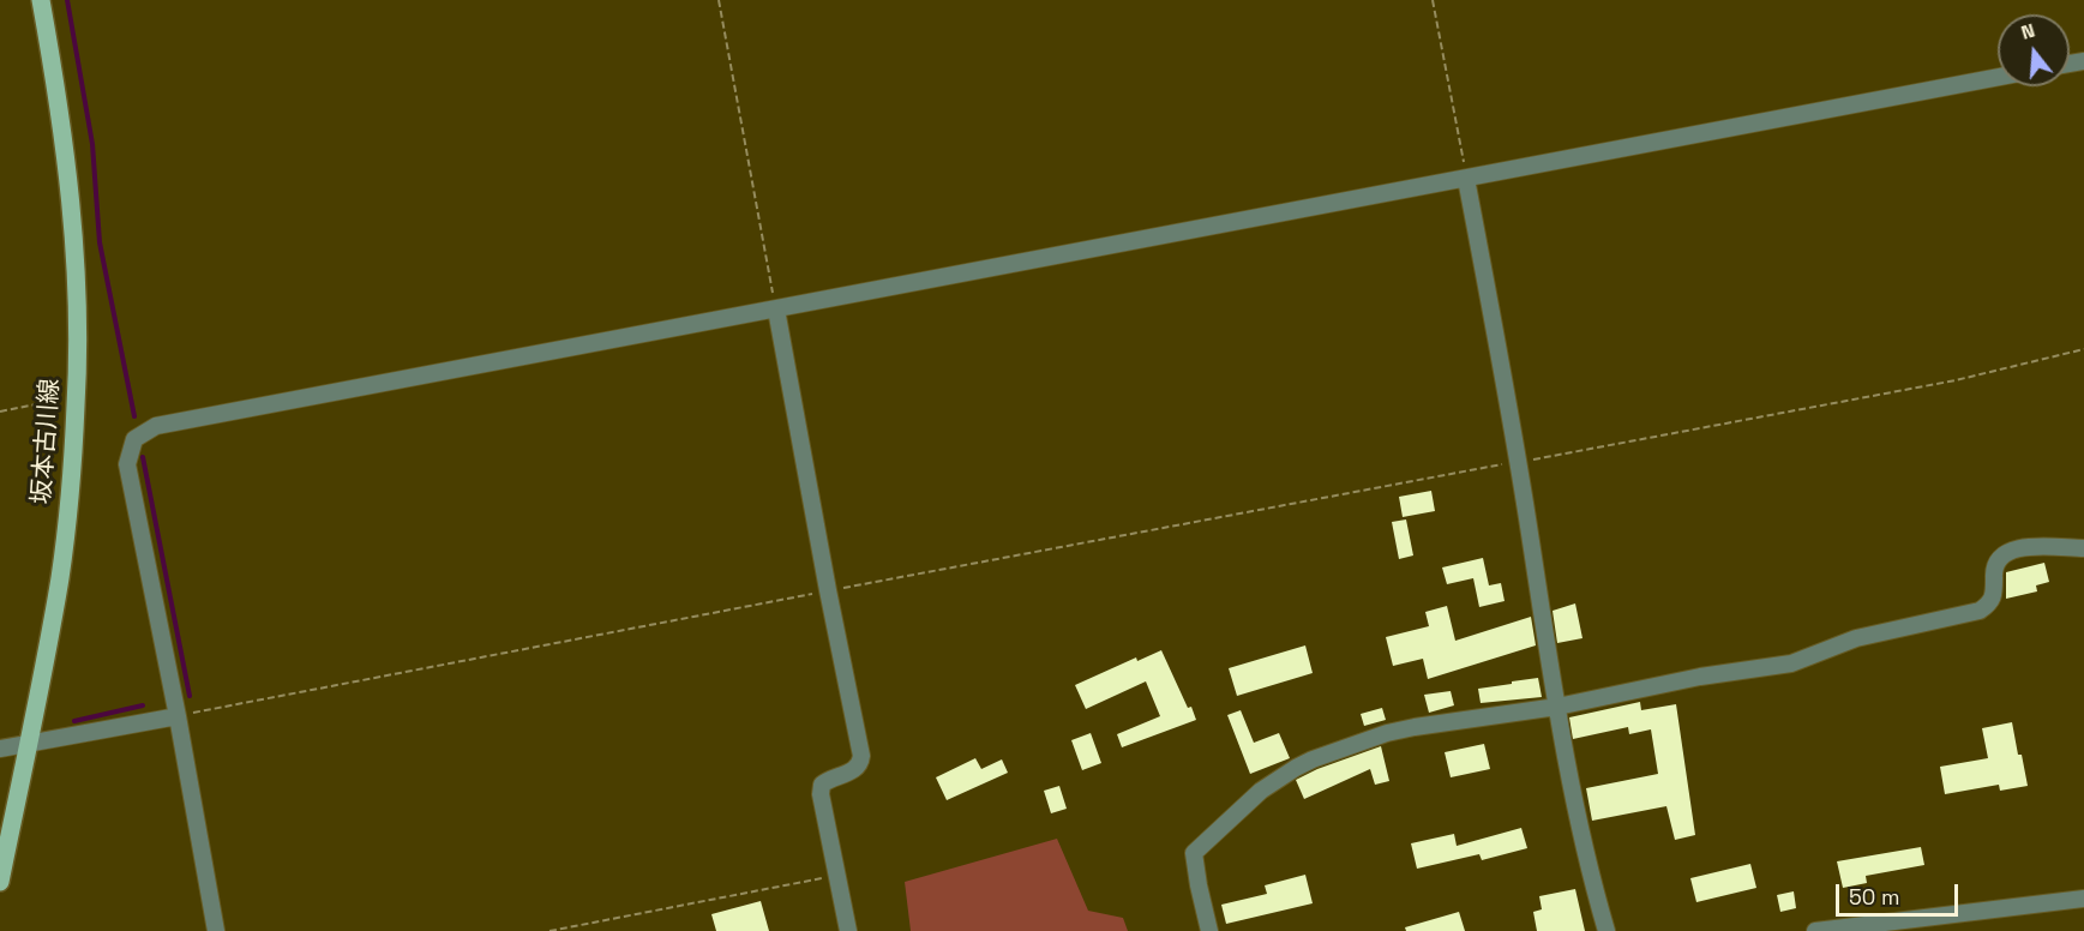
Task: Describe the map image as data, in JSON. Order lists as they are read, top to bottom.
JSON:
{
  "streets": {
    "main road": ["坂本古川線"]
  },
  "scale_bar": "50 m",
  "north": "top"
}
